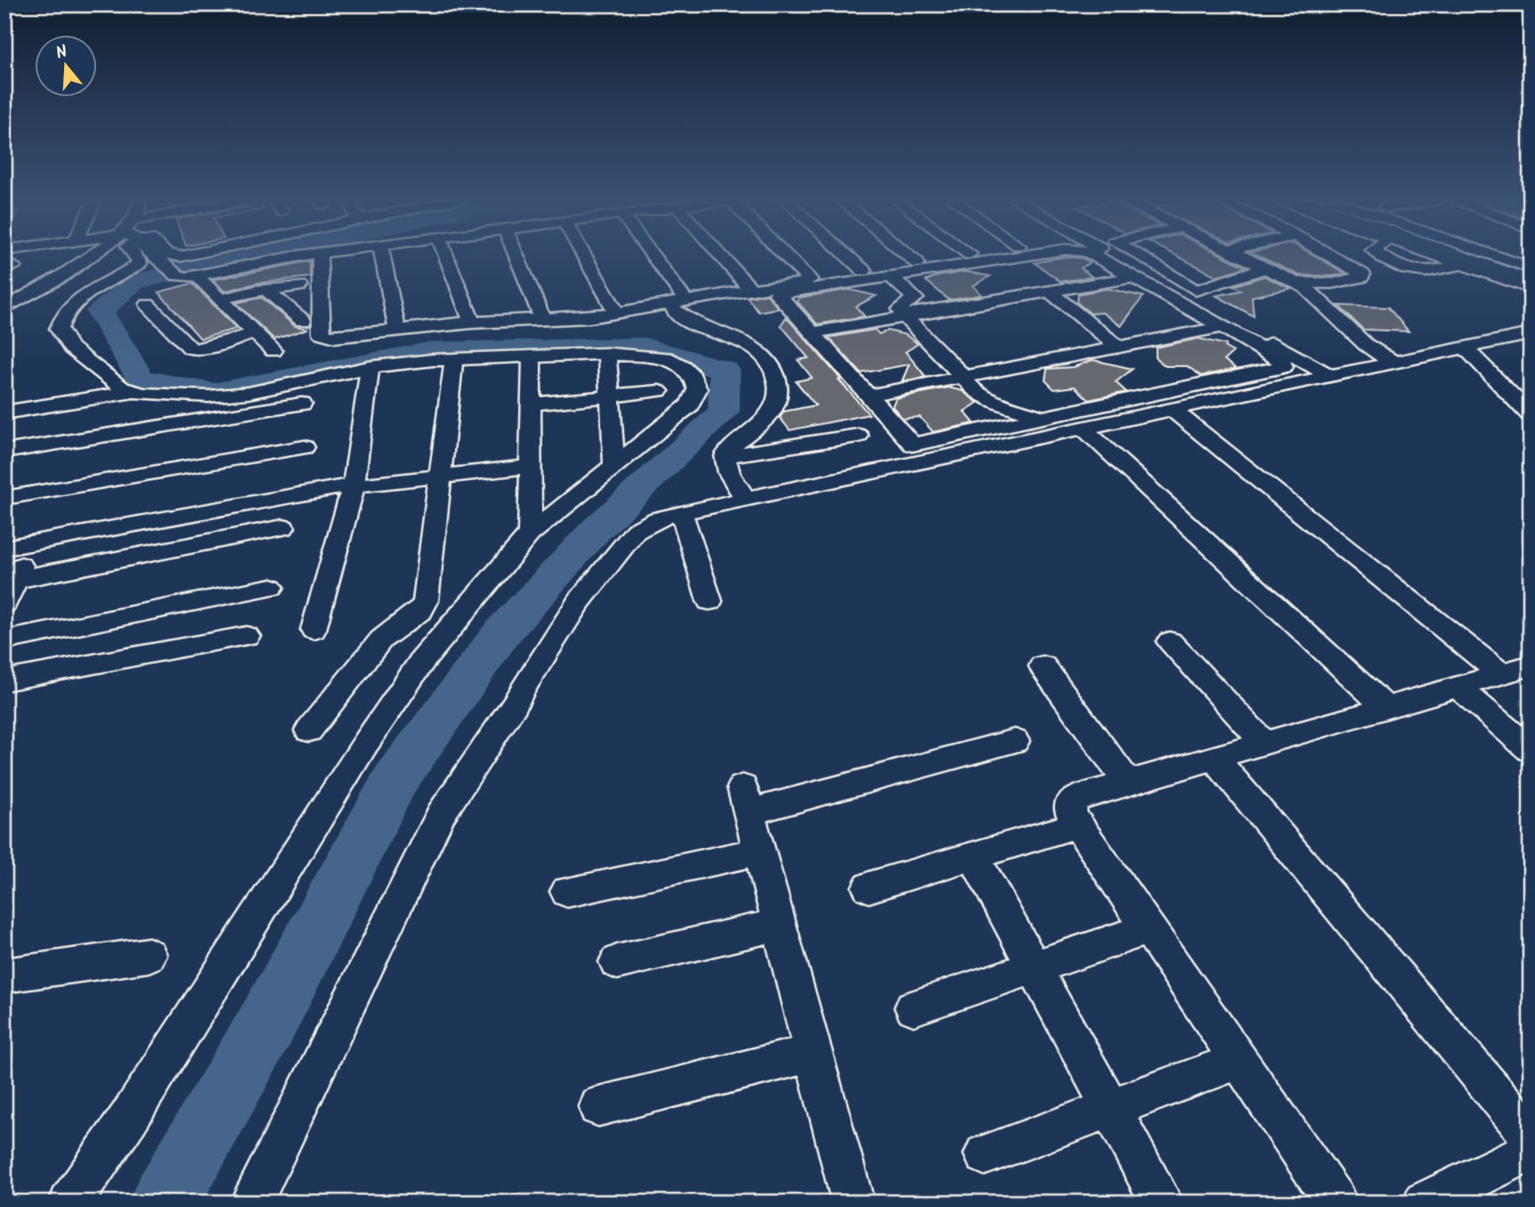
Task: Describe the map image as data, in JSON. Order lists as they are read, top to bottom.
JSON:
{
  "north": "top"
}
